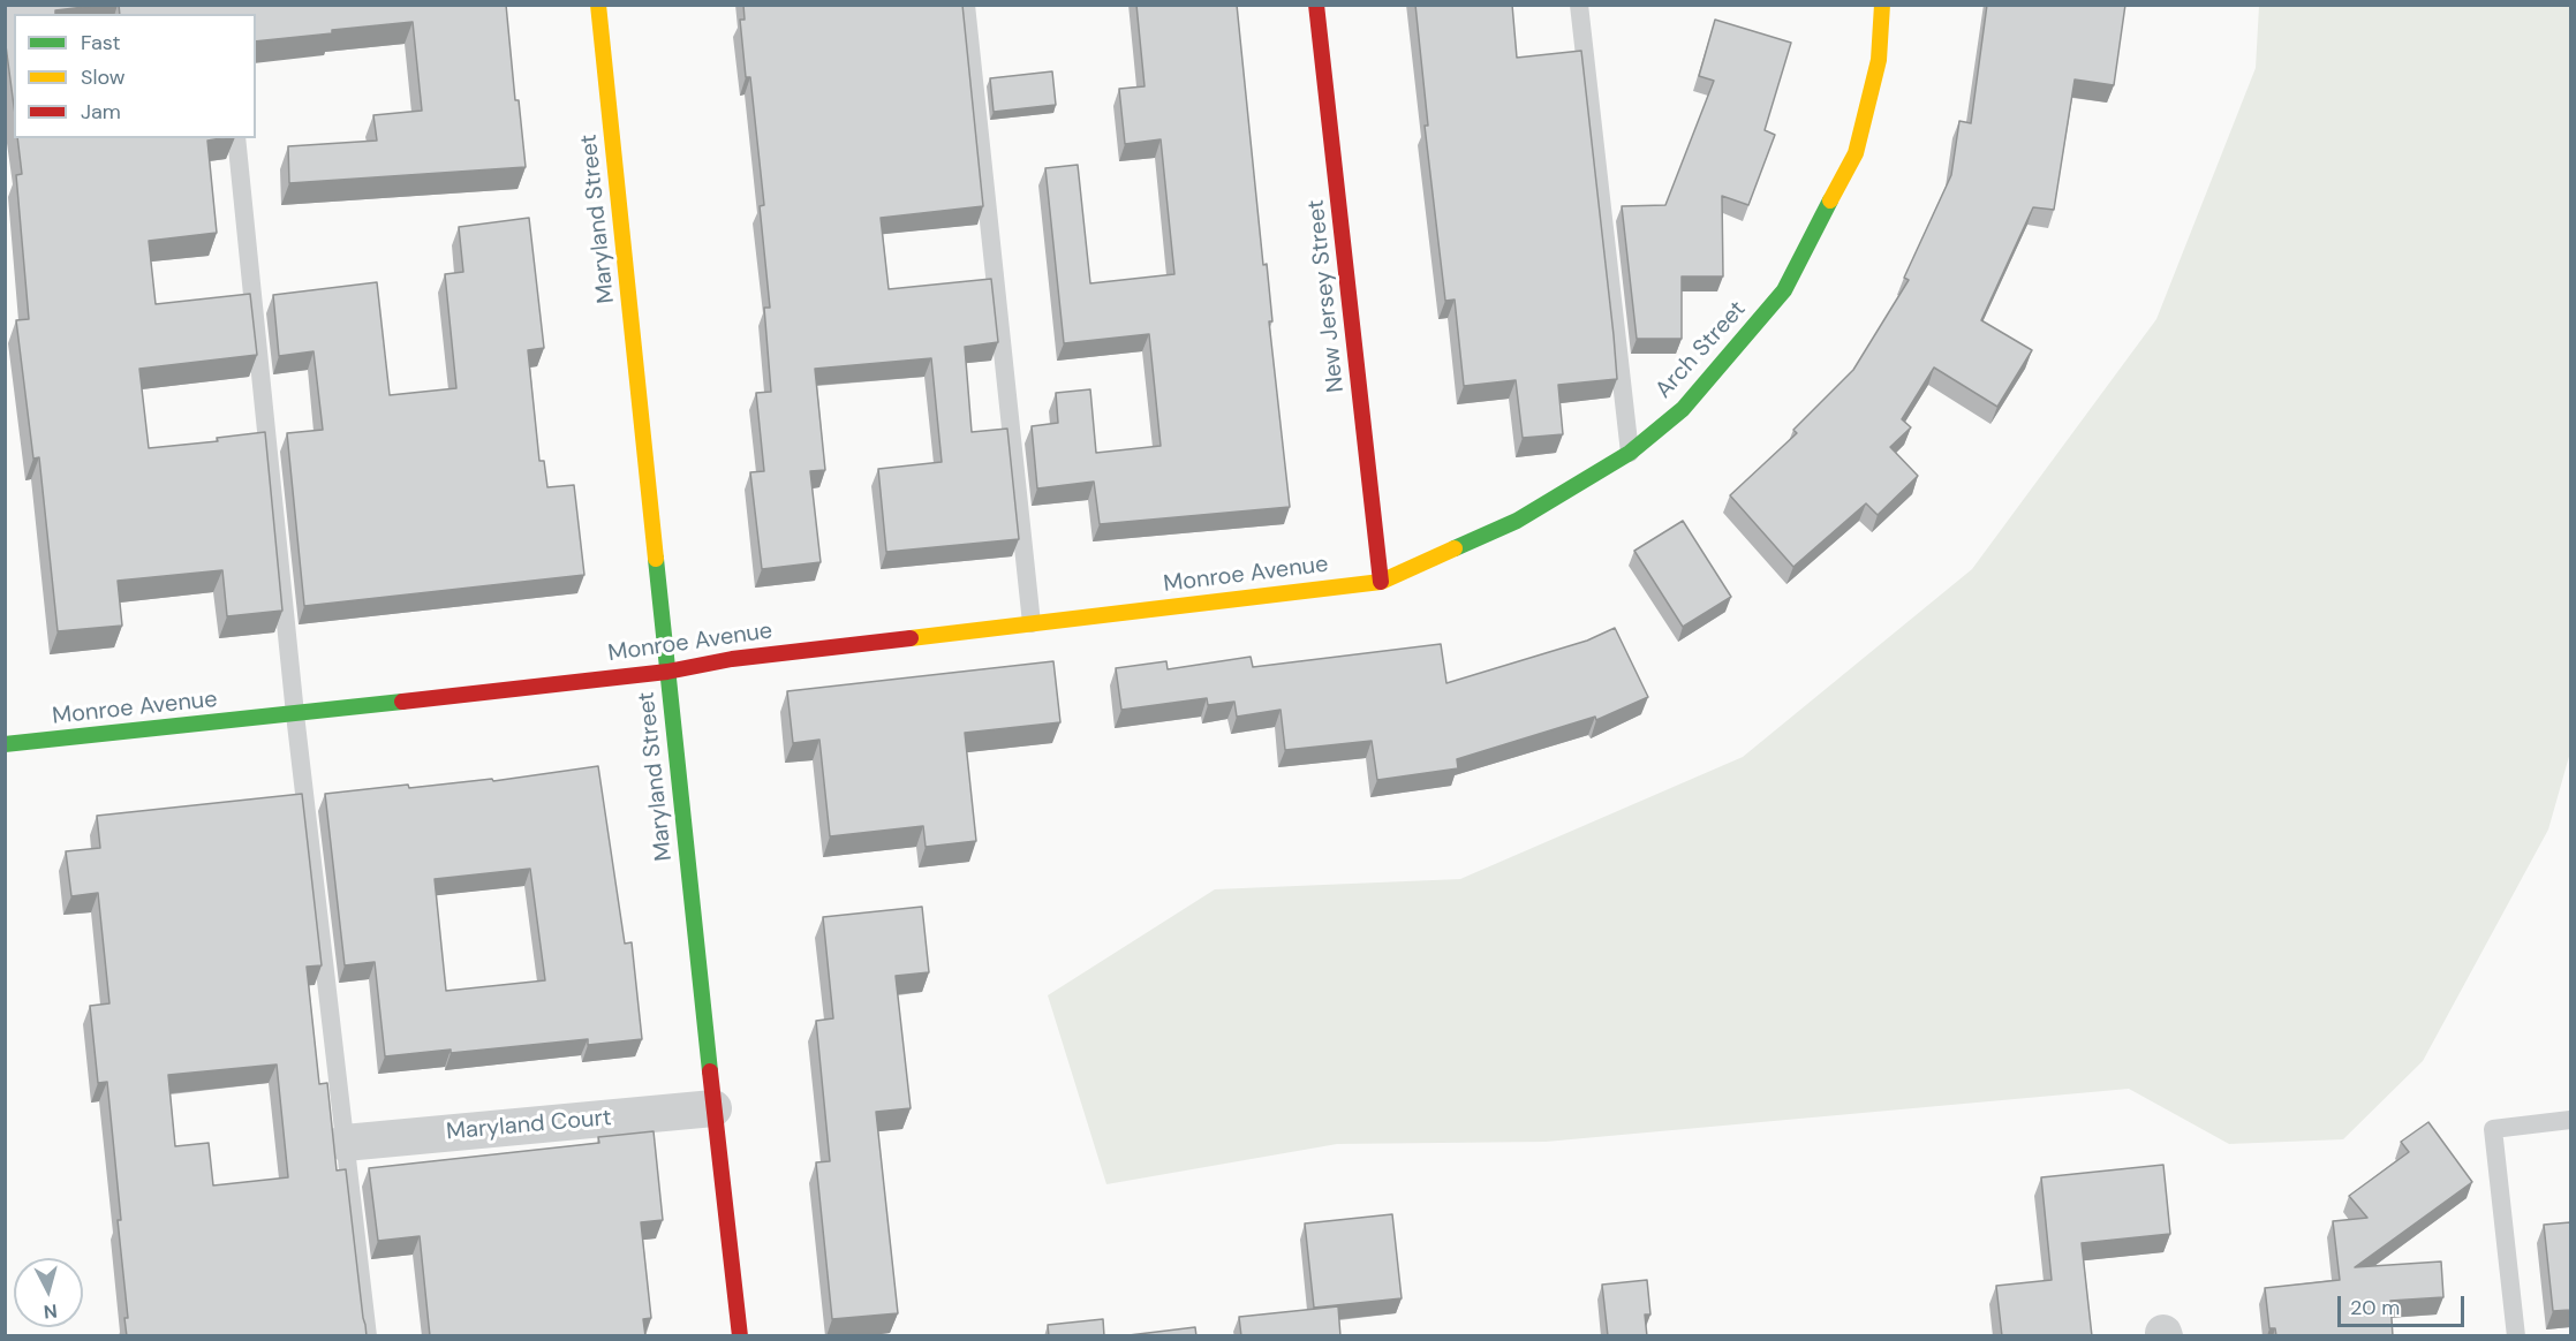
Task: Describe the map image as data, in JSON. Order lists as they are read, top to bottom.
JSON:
{
  "streets": {
    "street": [
      "Maryland Street",
      "New Jersey Street",
      "Arch Street",
      "Monroe Avenue",
      "Maryland Court"
    ]
  },
  "crossings": [
    ["Maryland Street", "Monroe Avenue"],
    ["Maryland Street", "Maryland Court"],
    ["New Jersey Street", "Arch Street"],
    ["New Jersey Street", "Monroe Avenue"],
    ["Arch Street", "Monroe Avenue"]
  ],
  "legend": ["Fast", "Slow", "Jam"],
  "scale_bar": "20 m",
  "north": "bottom"
}
